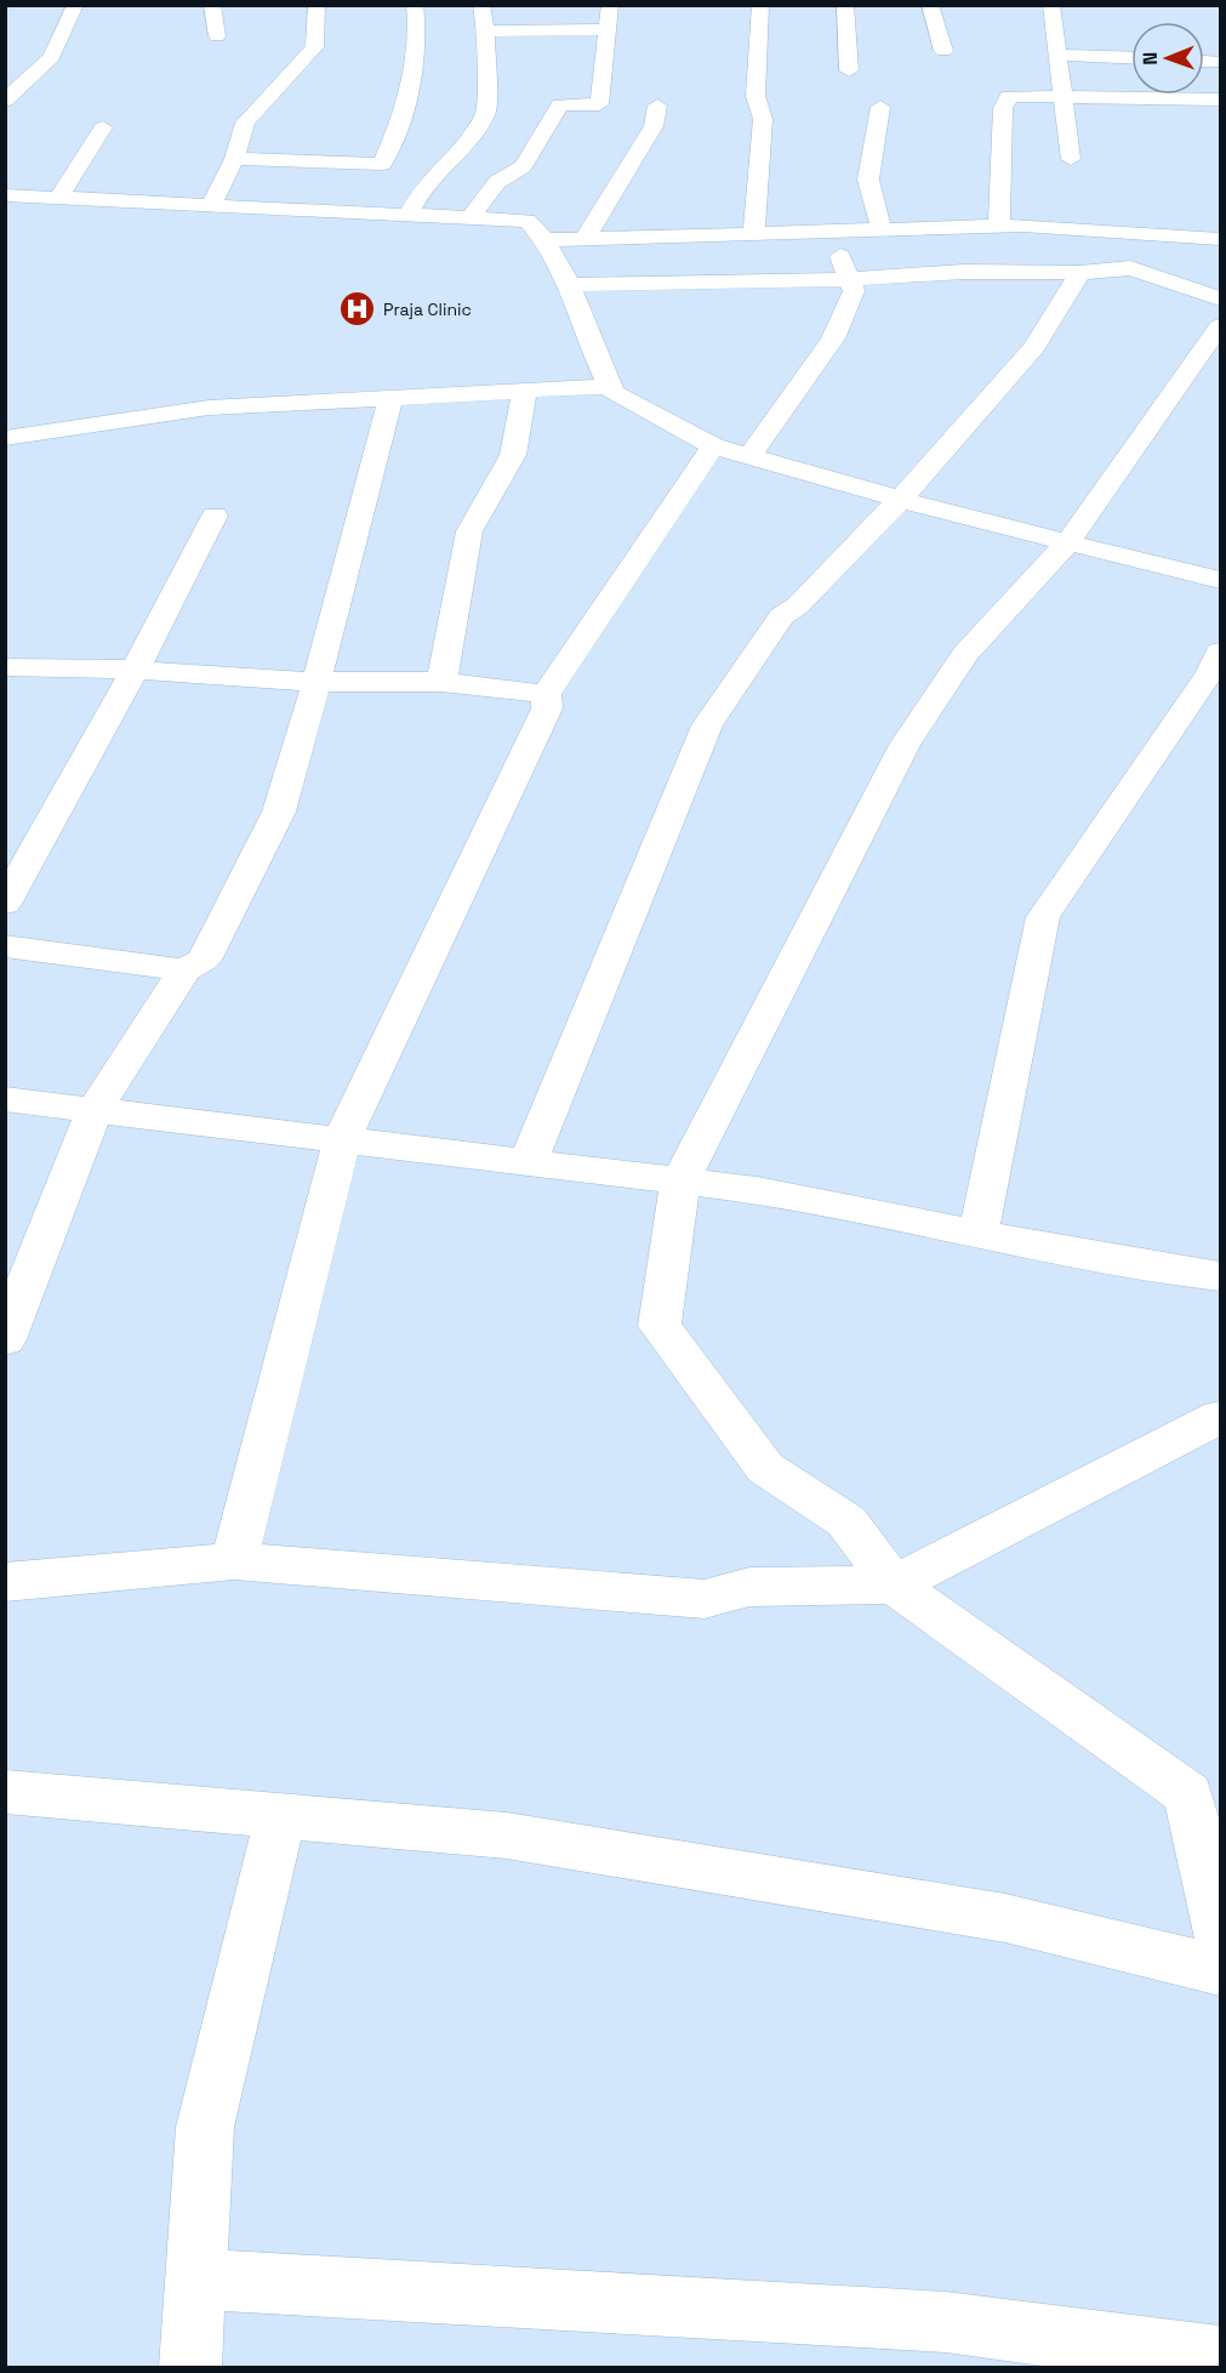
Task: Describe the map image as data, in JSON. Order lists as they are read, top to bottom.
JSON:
{
  "places": {
    "hospital": ["Praja Clinic"]
  },
  "north": "left"
}
